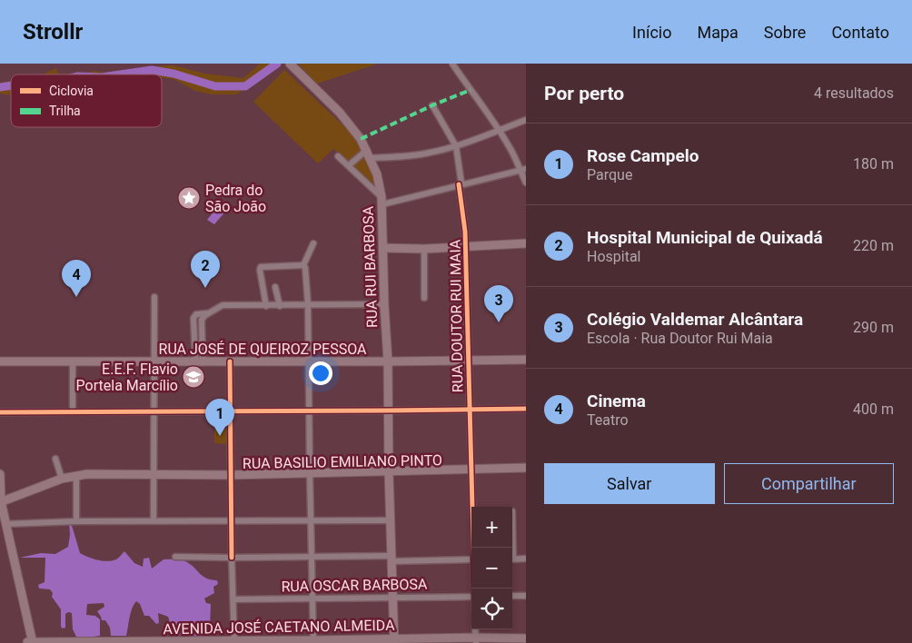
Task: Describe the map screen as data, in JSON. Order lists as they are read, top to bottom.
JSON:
{
  "streets": {
    "main road": [
      "RUA RUI BARBOSA",
      "RUA JOSÉ DE QUEIROZ PESSOA",
      "RUA BASILIO EMILIANO PINTO",
      "AVENIDA JOSÉ CAETANO ALMEIDA"
    ],
    "street": ["RUA DOUTOR RUI MAIA", "RUA OSCAR BARBOSA"]
  },
  "crossings": [
    ["RUA RUI BARBOSA", "RUA JOSÉ DE QUEIROZ PESSOA"],
    ["RUA RUI BARBOSA", "RUA BASILIO EMILIANO PINTO"],
    ["RUA RUI BARBOSA", "RUA OSCAR BARBOSA"],
    ["RUA RUI BARBOSA", "AVENIDA JOSÉ CAETANO ALMEIDA"],
    ["RUA DOUTOR RUI MAIA", "RUA JOSÉ DE QUEIROZ PESSOA"],
    ["RUA DOUTOR RUI MAIA", "RUA BASILIO EMILIANO PINTO"]
  ],
  "places": {
    "place": ["Pedra do São João"],
    "school or university": ["E.E.F. Flavio Portela Marcílio"]
  },
  "legend": ["Ciclovia", "Trilha"],
  "page": {
    "header": "Strollr",
    "nav": [
      "Início",
      "Mapa",
      "Sobre",
      "Contato"
    ],
    "heading": ["Por perto", "4 resultados"],
    "list": [
      {
        "mark": "1",
        "name": "Rose Campelo",
        "note": "Parque",
        "value": "180 m"
      },
      {
        "mark": "2",
        "name": "Hospital Municipal de Quixadá",
        "note": "Hospital",
        "value": "220 m"
      },
      {
        "mark": "3",
        "name": "Colégio Valdemar Alcântara",
        "note": "Escola · Rua Doutor Rui Maia",
        "value": "290 m"
      },
      {
        "mark": "4",
        "name": "Cinema",
        "note": "Teatro",
        "value": "400 m"
      }
    ],
    "pins": [
      "2",
      "4",
      "3",
      "1"
    ],
    "buttons": ["Salvar", "Compartilhar"],
    "map_buttons": ["+", "−"]
  }
}
